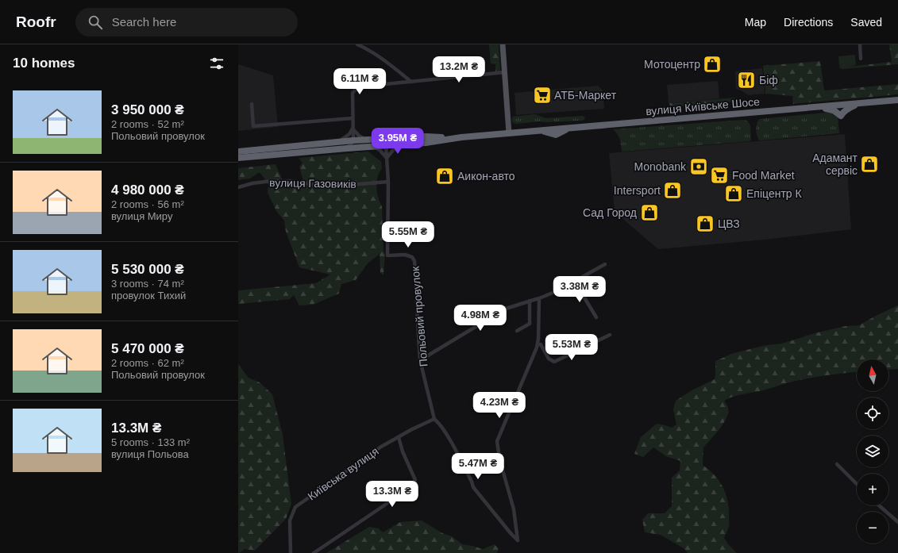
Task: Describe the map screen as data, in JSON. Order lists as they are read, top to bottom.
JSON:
{
  "streets": {
    "highway": ["вулиця Київське Шосе"],
    "street": ["вулиця Газовиків", "Польовий провулок", "Київська вулиця"]
  },
  "crossings": [
    ["вулиця Газовиків", "Польовий провулок"],
    ["Польовий провулок", "Київська вулиця"]
  ],
  "places": {
    "shop": [
      "Мотоцентр",
      "Адамант сервіс",
      "Аикон-авто",
      "Intersport",
      "Епіцентр К",
      "Сад Город",
      "ЦВЗ"
    ],
    "restaurant": ["Біф"],
    "supermarket": ["АТБ-Маркет", "Food Market"],
    "bank": ["Monobank"]
  },
  "north": "top",
  "page": {
    "header": "Roofr",
    "search": "Search here",
    "nav": ["Map", "Directions", "Saved"],
    "heading": "10 homes",
    "price": [
      "13.2M ₴",
      "6.11M ₴",
      "3.95M ₴",
      "5.55M ₴",
      "3.38M ₴",
      "4.98M ₴",
      "5.53M ₴",
      "4.23M ₴",
      "5.47M ₴",
      "13.3M ₴"
    ],
    "list": [
      {
        "name": "3 950 000 ₴",
        "note": "2 rooms · 52 m² · Польовий провулок"
      },
      {
        "name": "4 980 000 ₴",
        "note": "2 rooms · 56 m² · вулиця Миру"
      },
      {
        "name": "5 530 000 ₴",
        "note": "3 rooms · 74 m² · провулок Тихий"
      },
      {
        "name": "5 470 000 ₴",
        "note": "2 rooms · 62 m² · Польовий провулок"
      },
      {
        "name": "13.3M ₴",
        "note": "5 rooms · 133 m² · вулиця Польова"
      }
    ],
    "map_buttons": ["+", "−"]
  }
}
